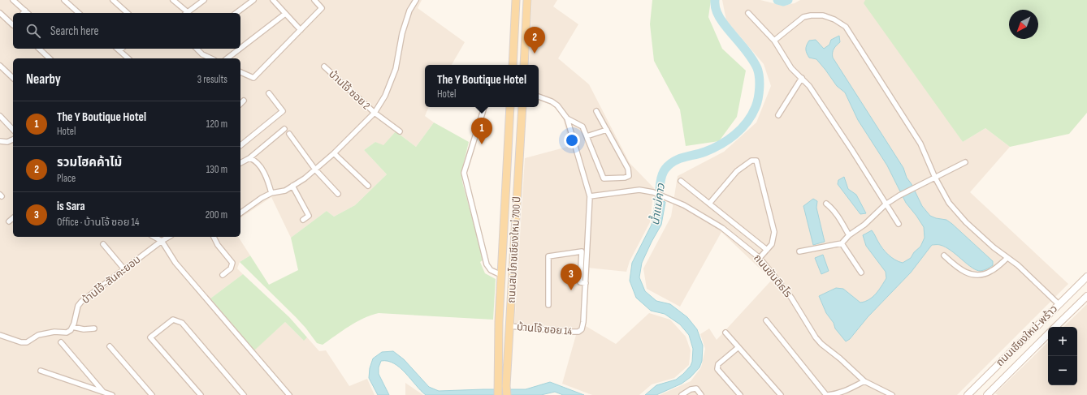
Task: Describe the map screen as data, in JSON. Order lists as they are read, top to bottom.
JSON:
{
  "streets": {
    "main road": ["ถนนสมโภชเชียงใหม่ 700 ปี", "ถนนเชียงใหม่-พร้าว"],
    "street": [
      "บ้านโจ้ ซอย 2",
      "ถนนขันติธโร",
      "บ้านโจ้-สันคะยอม",
      "บ้านโจ้ ซอย 14"
    ]
  },
  "crossings": [
    ["ถนนสมโภชเชียงใหม่ 700 ปี", "บ้านโจ้ ซอย 14"],
    ["ถนนขันติธโร", "บ้านโจ้ ซอย 14"]
  ],
  "water": ["น้ำแม่คาว"],
  "north": "bottom left",
  "page": {
    "search": "Search here",
    "pins": ["2", "1", "3"],
    "heading": ["Nearby", "3 results"],
    "popup": ["The Y Boutique Hotel", "Hotel"],
    "list": [
      {
        "mark": "1",
        "name": "The Y Boutique Hotel",
        "note": "Hotel",
        "value": "120 m"
      },
      {
        "mark": "2",
        "name": "รวมโฮคค้าไม้",
        "note": "Place",
        "value": "130 m"
      },
      {
        "mark": "3",
        "name": "is Sara",
        "note": "Office · บ้านโจ้ ซอย 14",
        "value": "200 m"
      }
    ],
    "map_buttons": ["+", "−"]
  }
}
